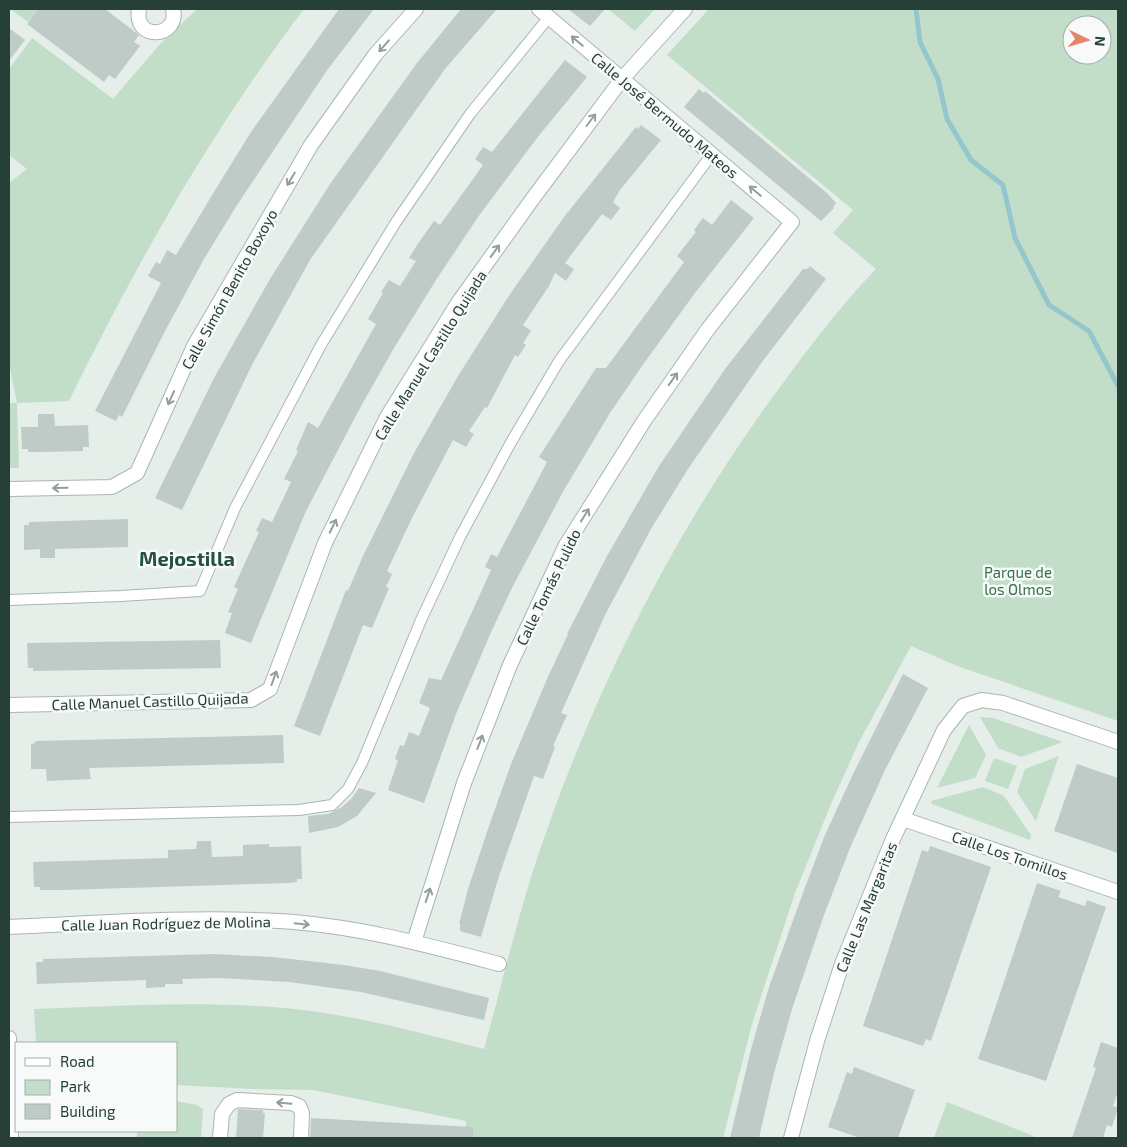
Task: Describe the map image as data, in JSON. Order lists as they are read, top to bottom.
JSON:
{
  "streets": {
    "street": [
      "Calle José Bermudo Mateos",
      "Calle Simón Benito Boxoyo",
      "Calle Manuel Castillo Quijada",
      "Calle Tomás Pulido",
      "Calle Los Tomillos",
      "Calle Las Margaritas",
      "Calle Juan Rodríguez de Molina"
    ]
  },
  "crossings": [
    ["Calle José Bermudo Mateos", "Calle Manuel Castillo Quijada"],
    ["Calle José Bermudo Mateos", "Calle Tomás Pulido"],
    ["Calle Tomás Pulido", "Calle Juan Rodríguez de Molina"],
    ["Calle Los Tomillos", "Calle Las Margaritas"]
  ],
  "one_way": ["Calle José Bermudo Mateos", "Calle Tomás Pulido", "Calle Juan Rodríguez de Molina"],
  "districts": ["Mejostilla"],
  "parks": ["Parque de los Olmos"],
  "legend": ["Road", "Park", "Building"],
  "north": "right"
}
